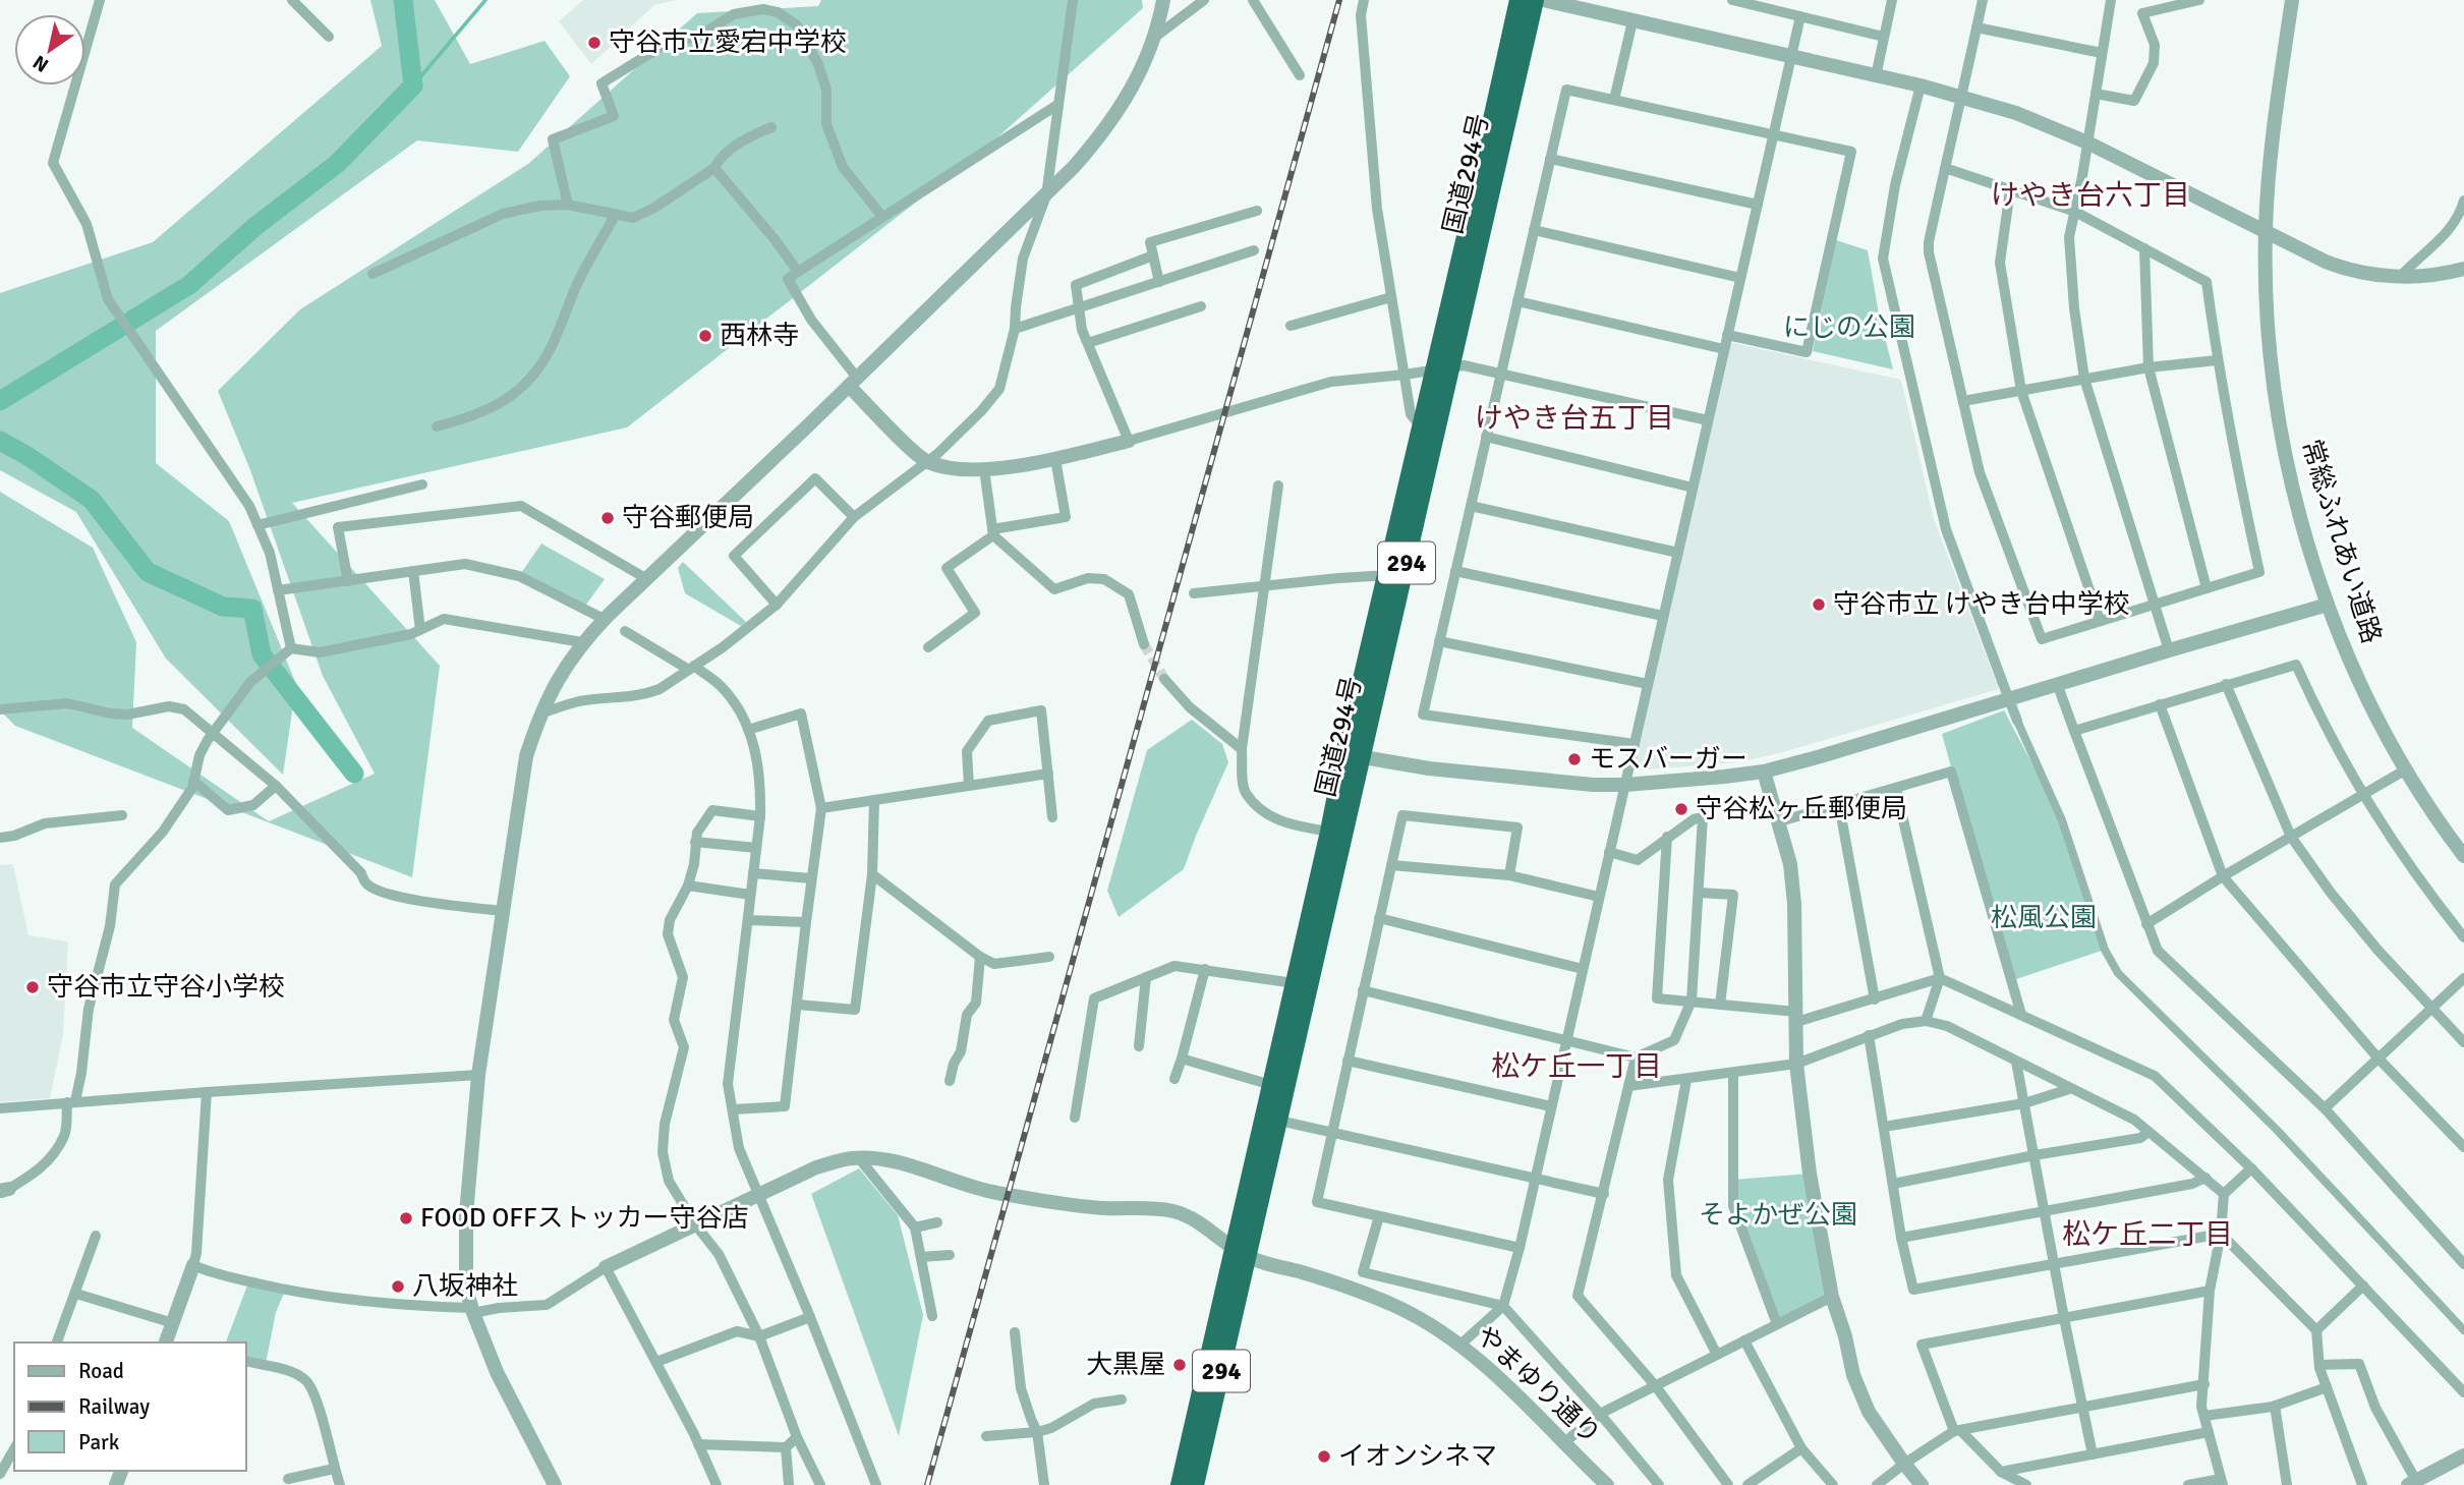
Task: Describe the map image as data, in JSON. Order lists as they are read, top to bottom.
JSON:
{
  "streets": {
    "highway": ["国道294号", "294"],
    "street": ["常総ふれあい道路", "やまゆり通り"]
  },
  "crossings": [
    ["国道294号", "やまゆり通り"]
  ],
  "districts": [
    "けやき台六丁目",
    "けやき台五丁目",
    "松ケ丘一丁目",
    "松ケ丘二丁目"
  ],
  "parks": ["にじの公園", "松風公園", "そよかぜ公園"],
  "places": [
    "守谷市立愛宕中学校",
    "西林寺",
    "守谷郵便局",
    "守谷市立 けやき台中学校",
    "モスバーガー",
    "守谷松ヶ丘郵便局",
    "守谷市立守谷小学校",
    "FOOD OFFストッカー守谷店",
    "八坂神社",
    "大黒屋",
    "イオンシネマ"
  ],
  "legend": ["Road", "Railway", "Park"],
  "north": "bottom left"
}
